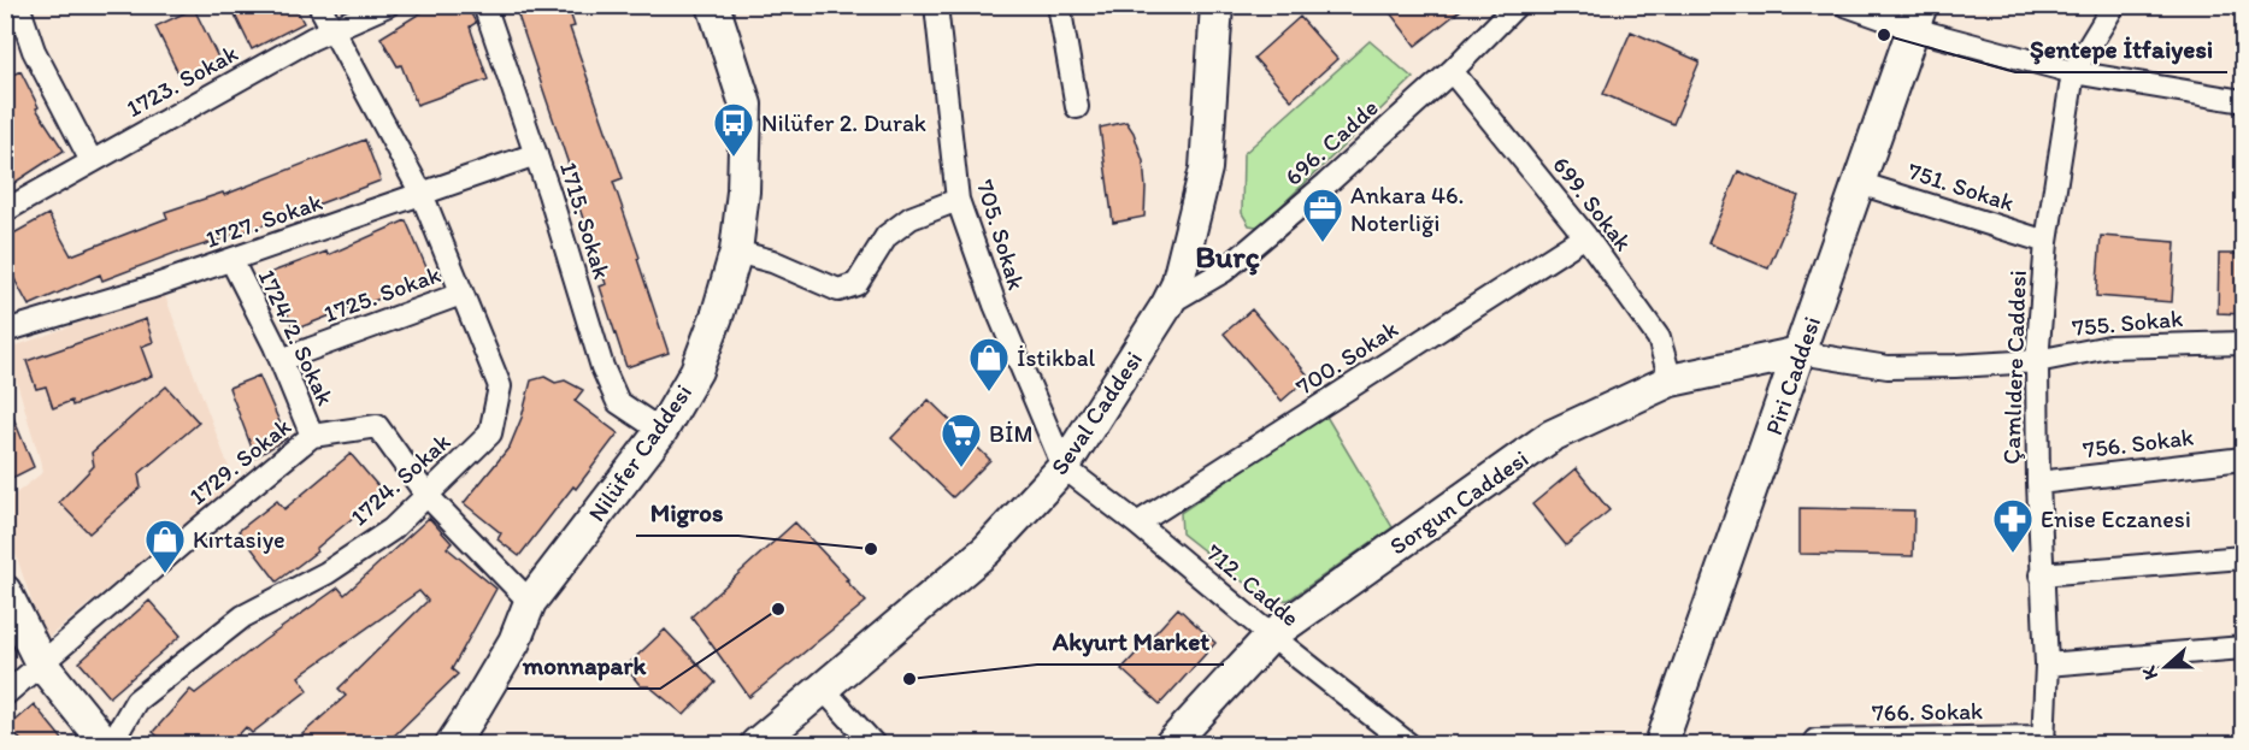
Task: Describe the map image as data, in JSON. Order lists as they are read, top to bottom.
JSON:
{
  "streets": {
    "street": [
      "1723. Sokak",
      "696. Cadde",
      "751. Sokak",
      "699. Sokak",
      "1727. Sokak",
      "1715. Sokak",
      "705. Sokak",
      "1725. Sokak",
      "755. Sokak",
      "1724/2. Sokak",
      "700. Sokak",
      "Çamlıdere Caddesi",
      "Piri Caddesi",
      "Seval Caddesi",
      "756. Sokak",
      "Nilüfer Caddesi",
      "1729. Sokak",
      "1724. Sokak",
      "Sorgun Caddesi",
      "712. Cadde",
      "766. Sokak"
    ]
  },
  "crossings": [
    ["1723. Sokak", "1724. Sokak"],
    ["696. Cadde", "699. Sokak"],
    ["696. Cadde", "Seval Caddesi"],
    ["751. Sokak", "Çamlıdere Caddesi"],
    ["751. Sokak", "Piri Caddesi"],
    ["699. Sokak", "700. Sokak"],
    ["699. Sokak", "Sorgun Caddesi"],
    ["1727. Sokak", "1715. Sokak"],
    ["1727. Sokak", "1724/2. Sokak"],
    ["1727. Sokak", "1724. Sokak"],
    ["1715. Sokak", "Nilüfer Caddesi"],
    ["705. Sokak", "Seval Caddesi"],
    ["705. Sokak", "712. Cadde"],
    ["1725. Sokak", "1724/2. Sokak"],
    ["1725. Sokak", "1724. Sokak"],
    ["755. Sokak", "Çamlıdere Caddesi"],
    ["755. Sokak", "Piri Caddesi"],
    ["755. Sokak", "Sorgun Caddesi"],
    ["1724/2. Sokak", "1729. Sokak"],
    ["700. Sokak", "712. Cadde"],
    ["Çamlıdere Caddesi", "756. Sokak"],
    ["Çamlıdere Caddesi", "766. Sokak"],
    ["Piri Caddesi", "Sorgun Caddesi"],
    ["Seval Caddesi", "712. Cadde"],
    ["Nilüfer Caddesi", "1729. Sokak"],
    ["1729. Sokak", "1724. Sokak"],
    ["Sorgun Caddesi", "712. Cadde"]
  ],
  "districts": ["Burç"],
  "places": {
    "other": [
      "Şentepe İtfaiyesi",
      "Migros",
      "monnapark",
      "Akyurt Market"
    ],
    "bus stop": ["Nilüfer 2. Durak"],
    "office": ["Ankara 46. Noterliği"],
    "shop": ["İstikbal", "Kırtasiye"],
    "supermarket": ["BİM"],
    "pharmacy": ["Enise Eczanesi"]
  },
  "north": "left"
}
